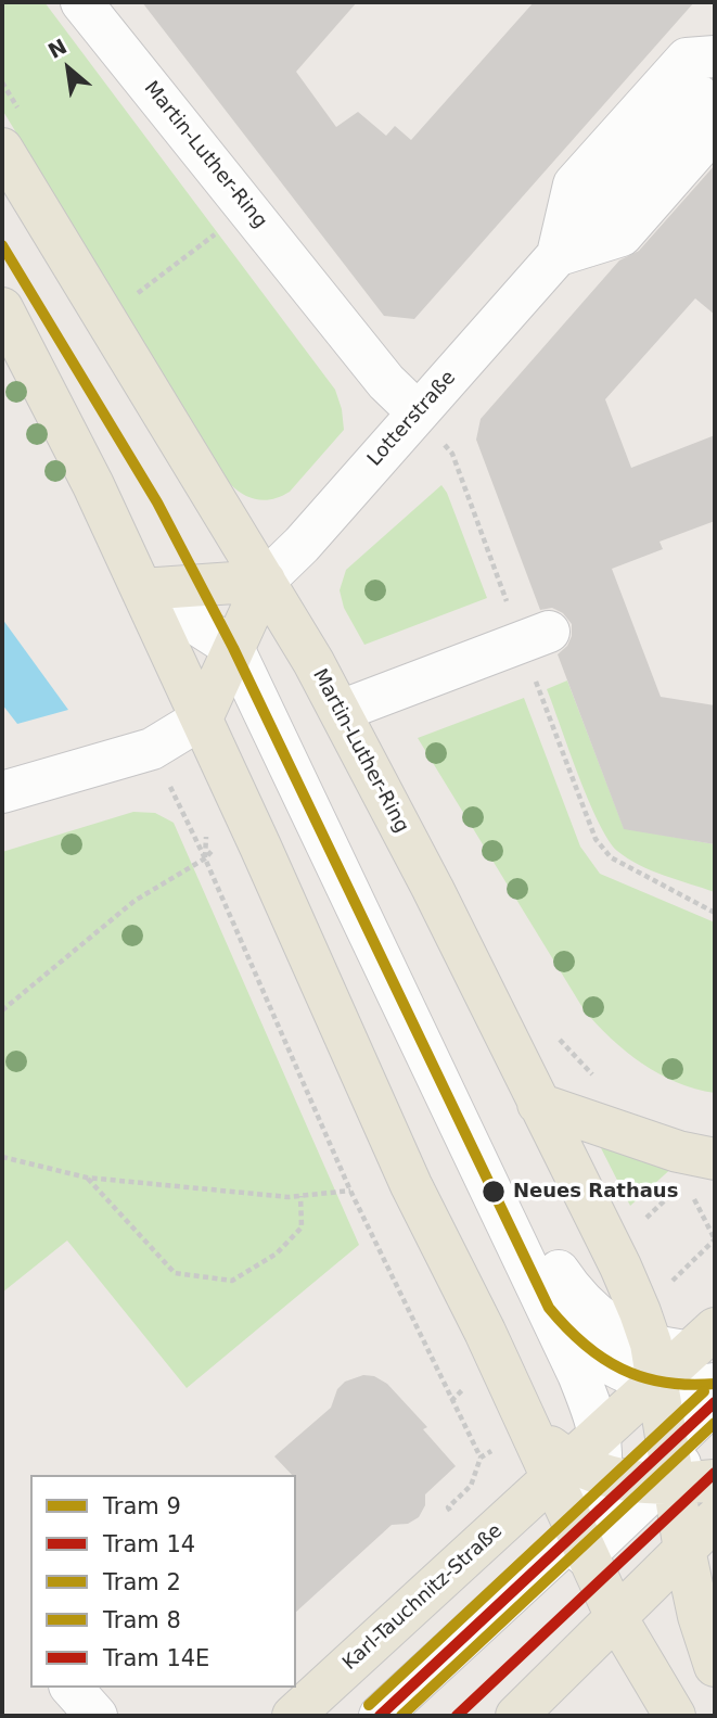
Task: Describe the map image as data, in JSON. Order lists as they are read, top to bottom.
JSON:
{
  "streets": {
    "main road": ["Martin-Luther-Ring", "Karl-Tauchnitz-Straße"],
    "street": ["Lotterstraße"]
  },
  "crossings": [
    ["Martin-Luther-Ring", "Lotterstraße"],
    ["Martin-Luther-Ring", "Karl-Tauchnitz-Straße"]
  ],
  "places": ["Neues Rathaus"],
  "lines": [
    "tram line 9",
    "tram line 8",
    "tram line 14",
    "tram line 2",
    "tram line 14E"
  ],
  "legend": [
    "Tram 9",
    "Tram 14",
    "Tram 2",
    "Tram 8",
    "Tram 14E"
  ],
  "north": "top left"
}
